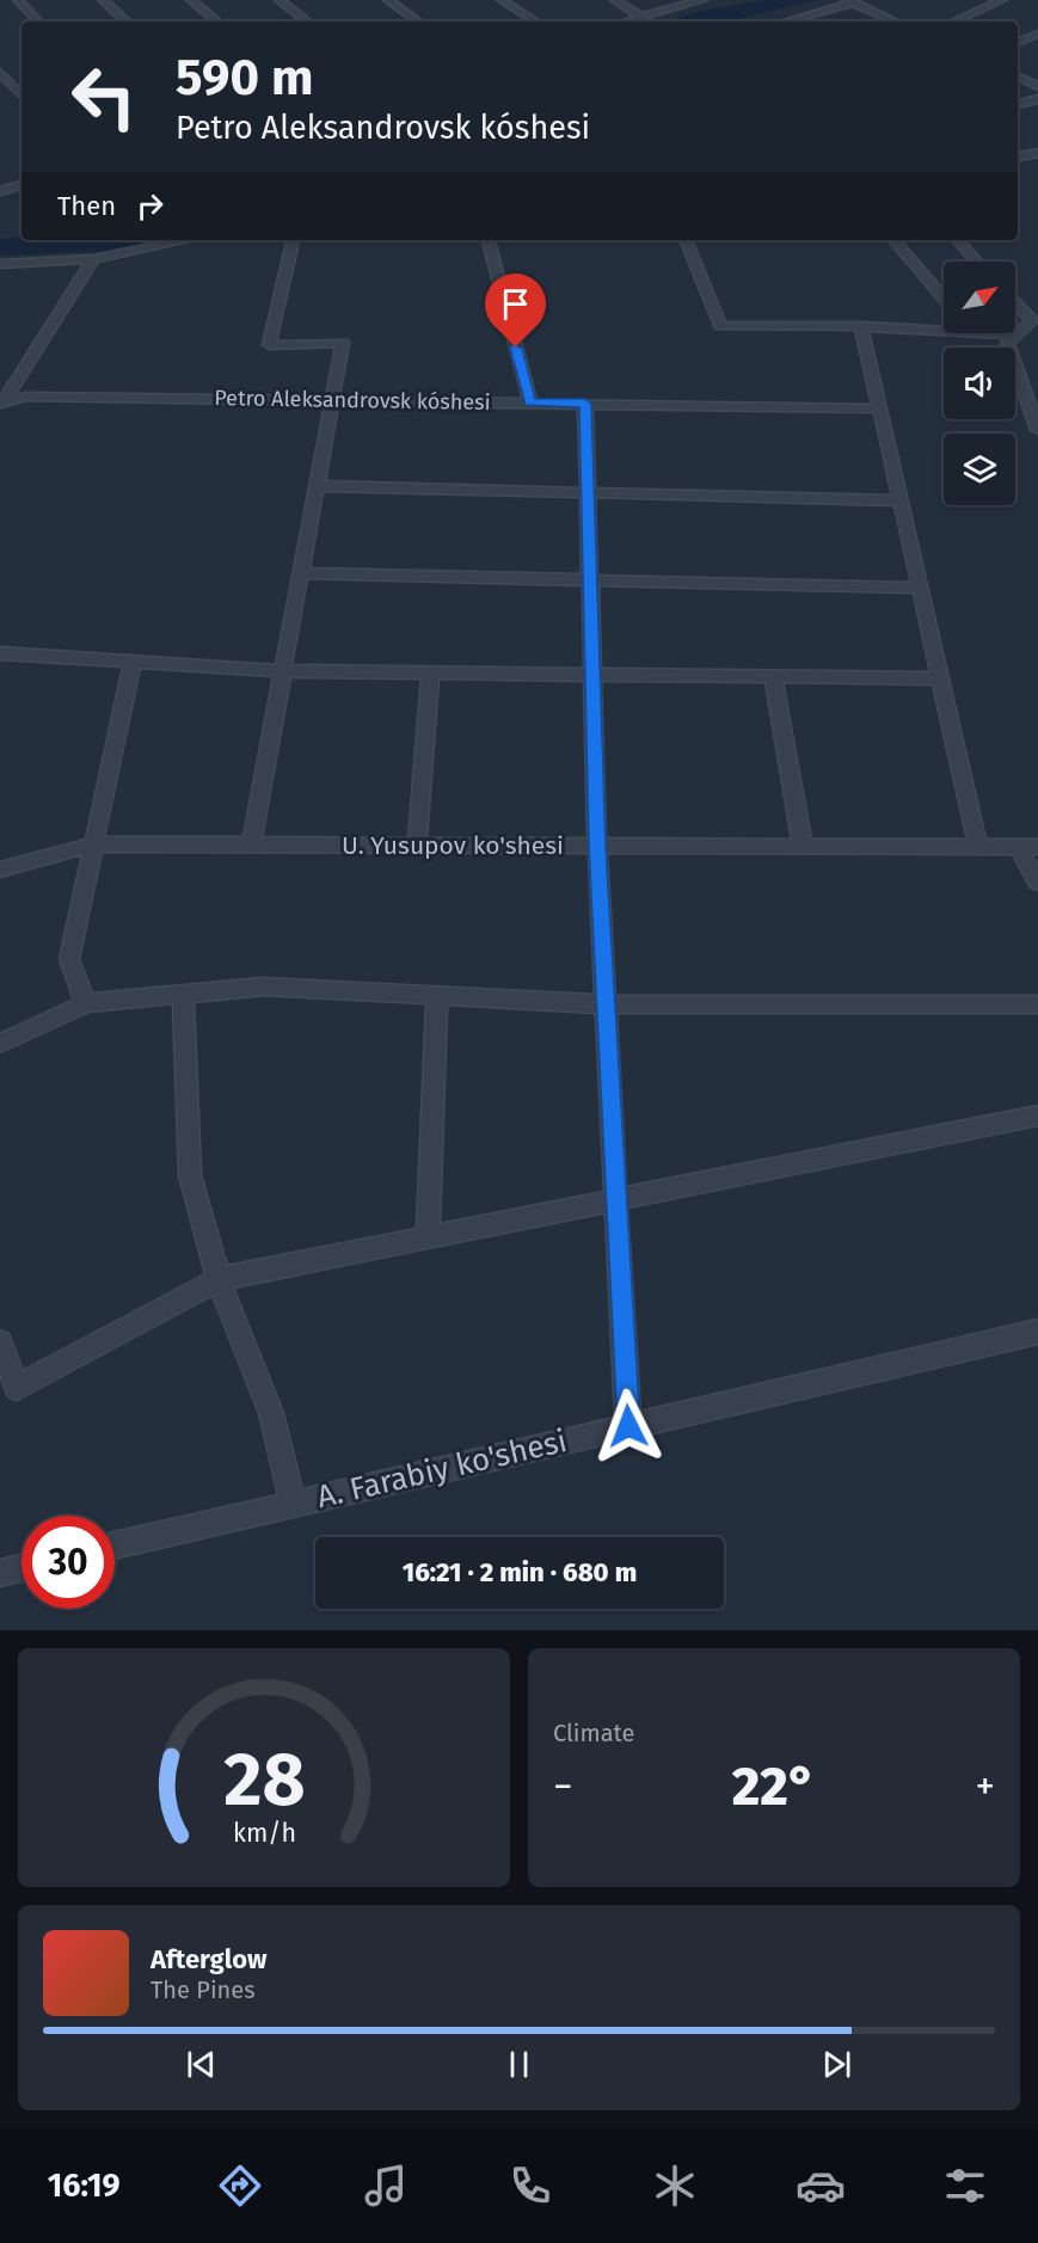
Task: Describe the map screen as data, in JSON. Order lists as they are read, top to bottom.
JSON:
{
  "streets": {
    "street": ["Petro Aleksandrovsk kóshesi", "U. Yusupov ko'shesi", "A. Farabiy ko'shesi"]
  },
  "north": "top right",
  "page": {
    "turn": ["590 m", "Petro Aleksandrovsk kóshesi"],
    "then": "Then",
    "limit": "30",
    "trip": "16:21 · 2 min · 680 m",
    "tile": "Climate",
    "heat": ["−", "22°", "+"],
    "song": ["Afterglow", "The Pines"],
    "tabs": "16:19",
    "gauge": ["28", "km/h"]
  }
}
